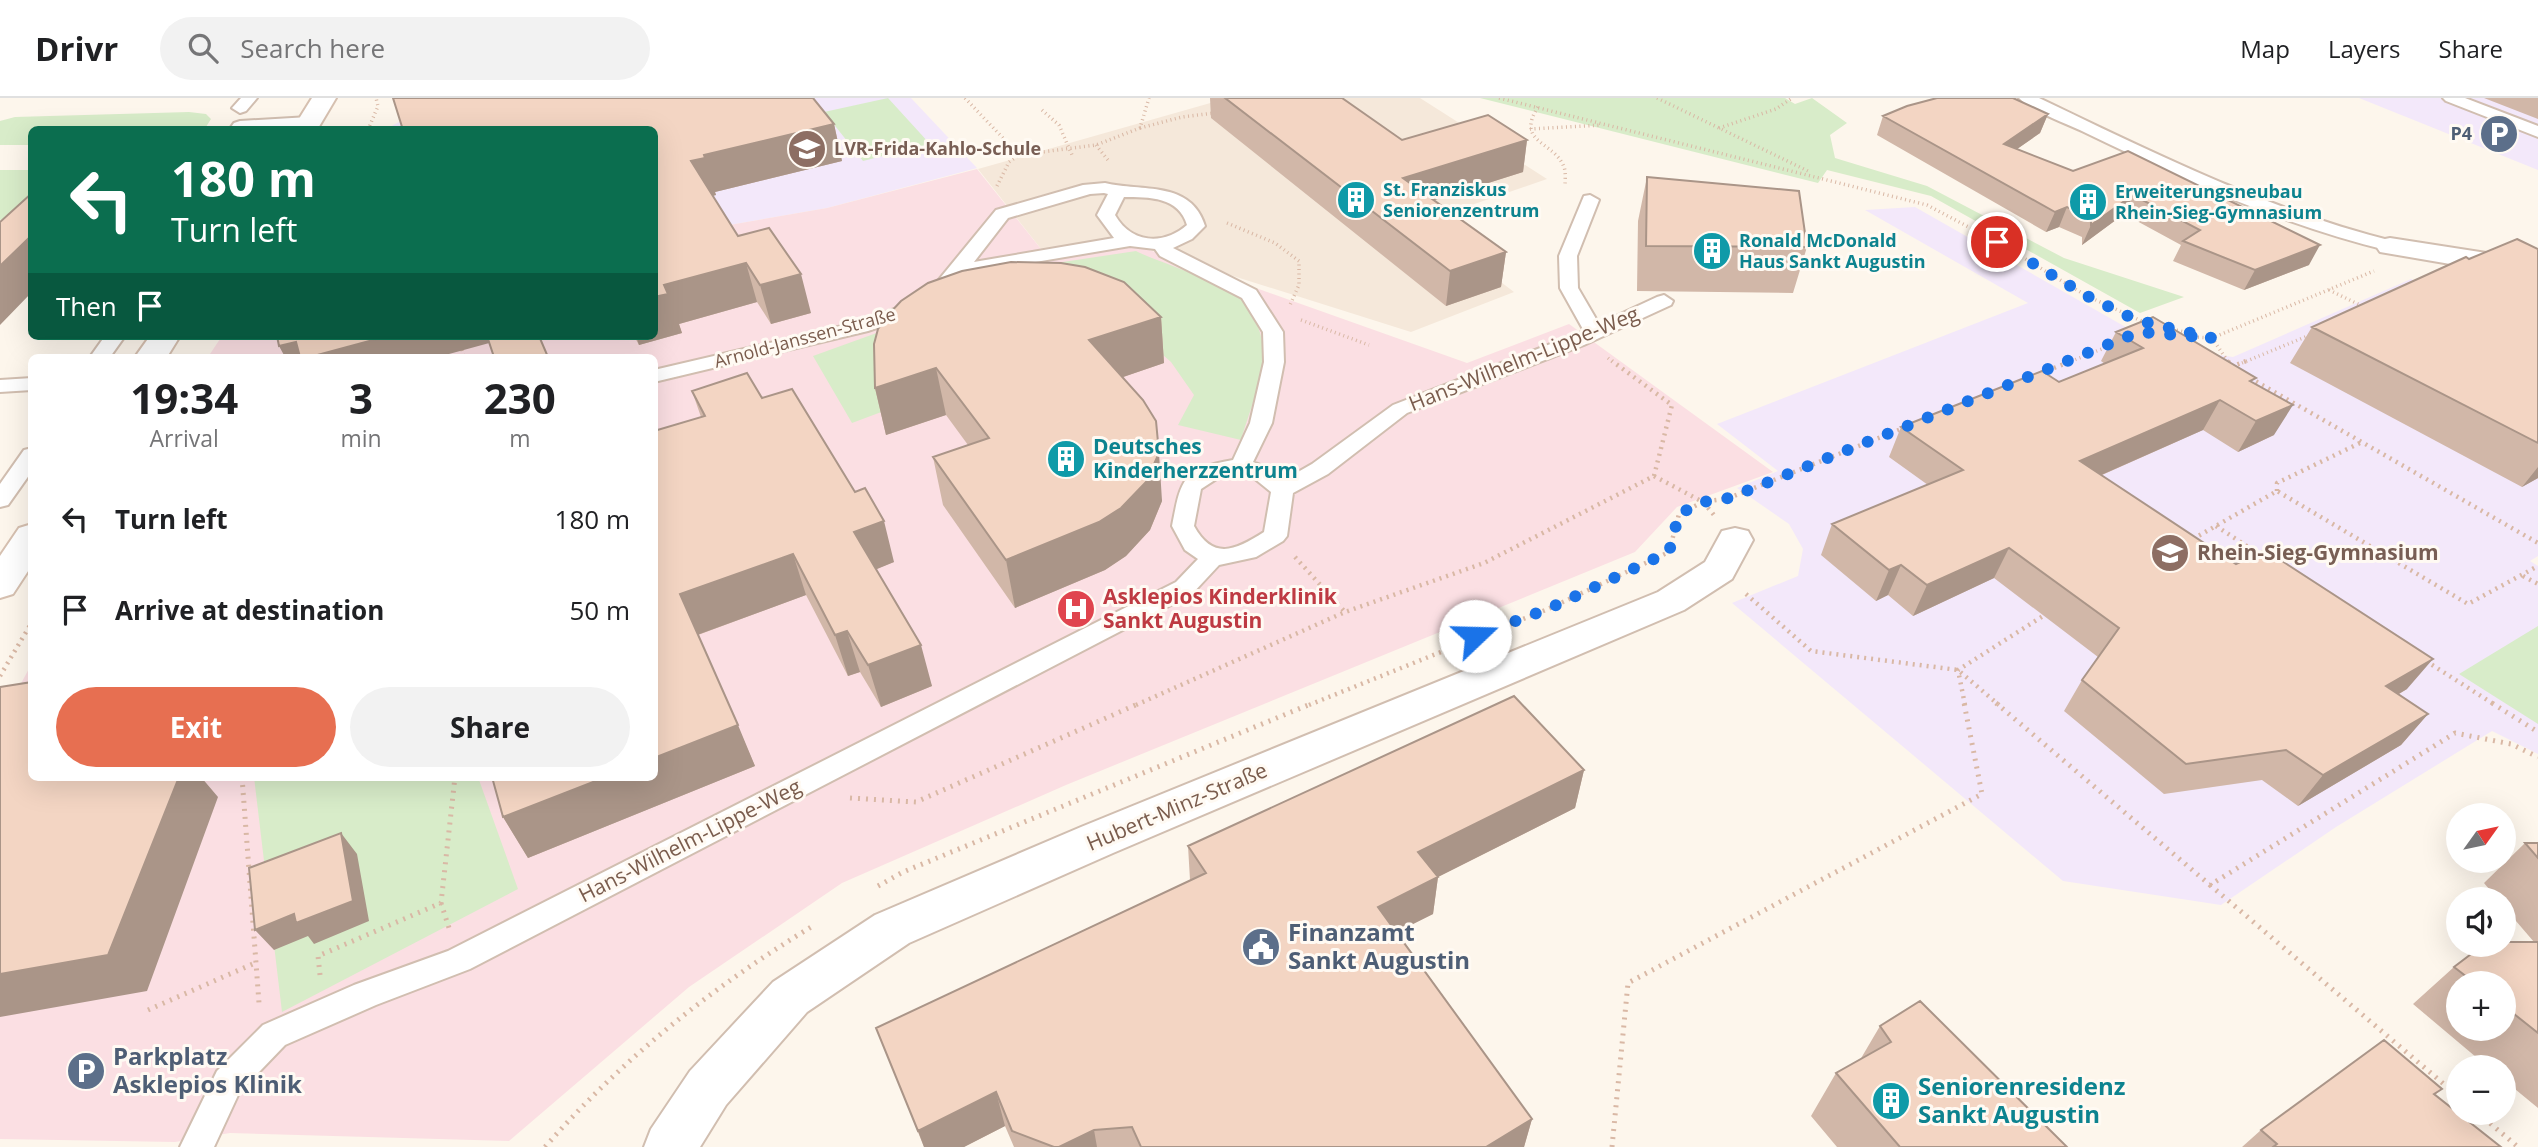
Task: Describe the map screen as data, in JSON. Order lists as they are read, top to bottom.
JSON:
{
  "streets": {
    "street": ["Hubert-Minz-Straße"],
    "lane": ["Arnold-Janssen-Straße", "Hans-Wilhelm-Lippe-Weg"]
  },
  "places": {
    "parking": ["P4", "Parkplatz Asklepios Klinik"],
    "school or university": ["LVR-Frida-Kahlo-Schule", "Rhein-Sieg-Gymnasium"],
    "building": [
      "St. Franziskus Seniorenzentrum",
      "Erweiterungsneubau Rhein-Sieg-Gymnasium",
      "Ronald McDonald Haus Sankt Augustin",
      "Deutsches Kinderherzzentrum",
      "Seniorenresidenz Sankt Augustin"
    ],
    "hospital": ["Asklepios Kinderklinik Sankt Augustin"],
    "public building": ["Finanzamt Sankt Augustin"]
  },
  "north": "top right",
  "page": {
    "header": "Drivr",
    "search": "Search here",
    "nav": ["Map", "Layers", "Share"],
    "turn": ["180 m", "Turn left"],
    "then": "Then",
    "eta": [
      "19:34",
      "Arrival",
      "3",
      "min",
      "230",
      "m"
    ],
    "list": [
      {
        "name": "Turn left",
        "value": "180 m"
      },
      {
        "name": "Arrive at destination",
        "value": "50 m"
      }
    ],
    "buttons": ["Exit", "Share"],
    "map_buttons": ["+", "−"]
  }
}
